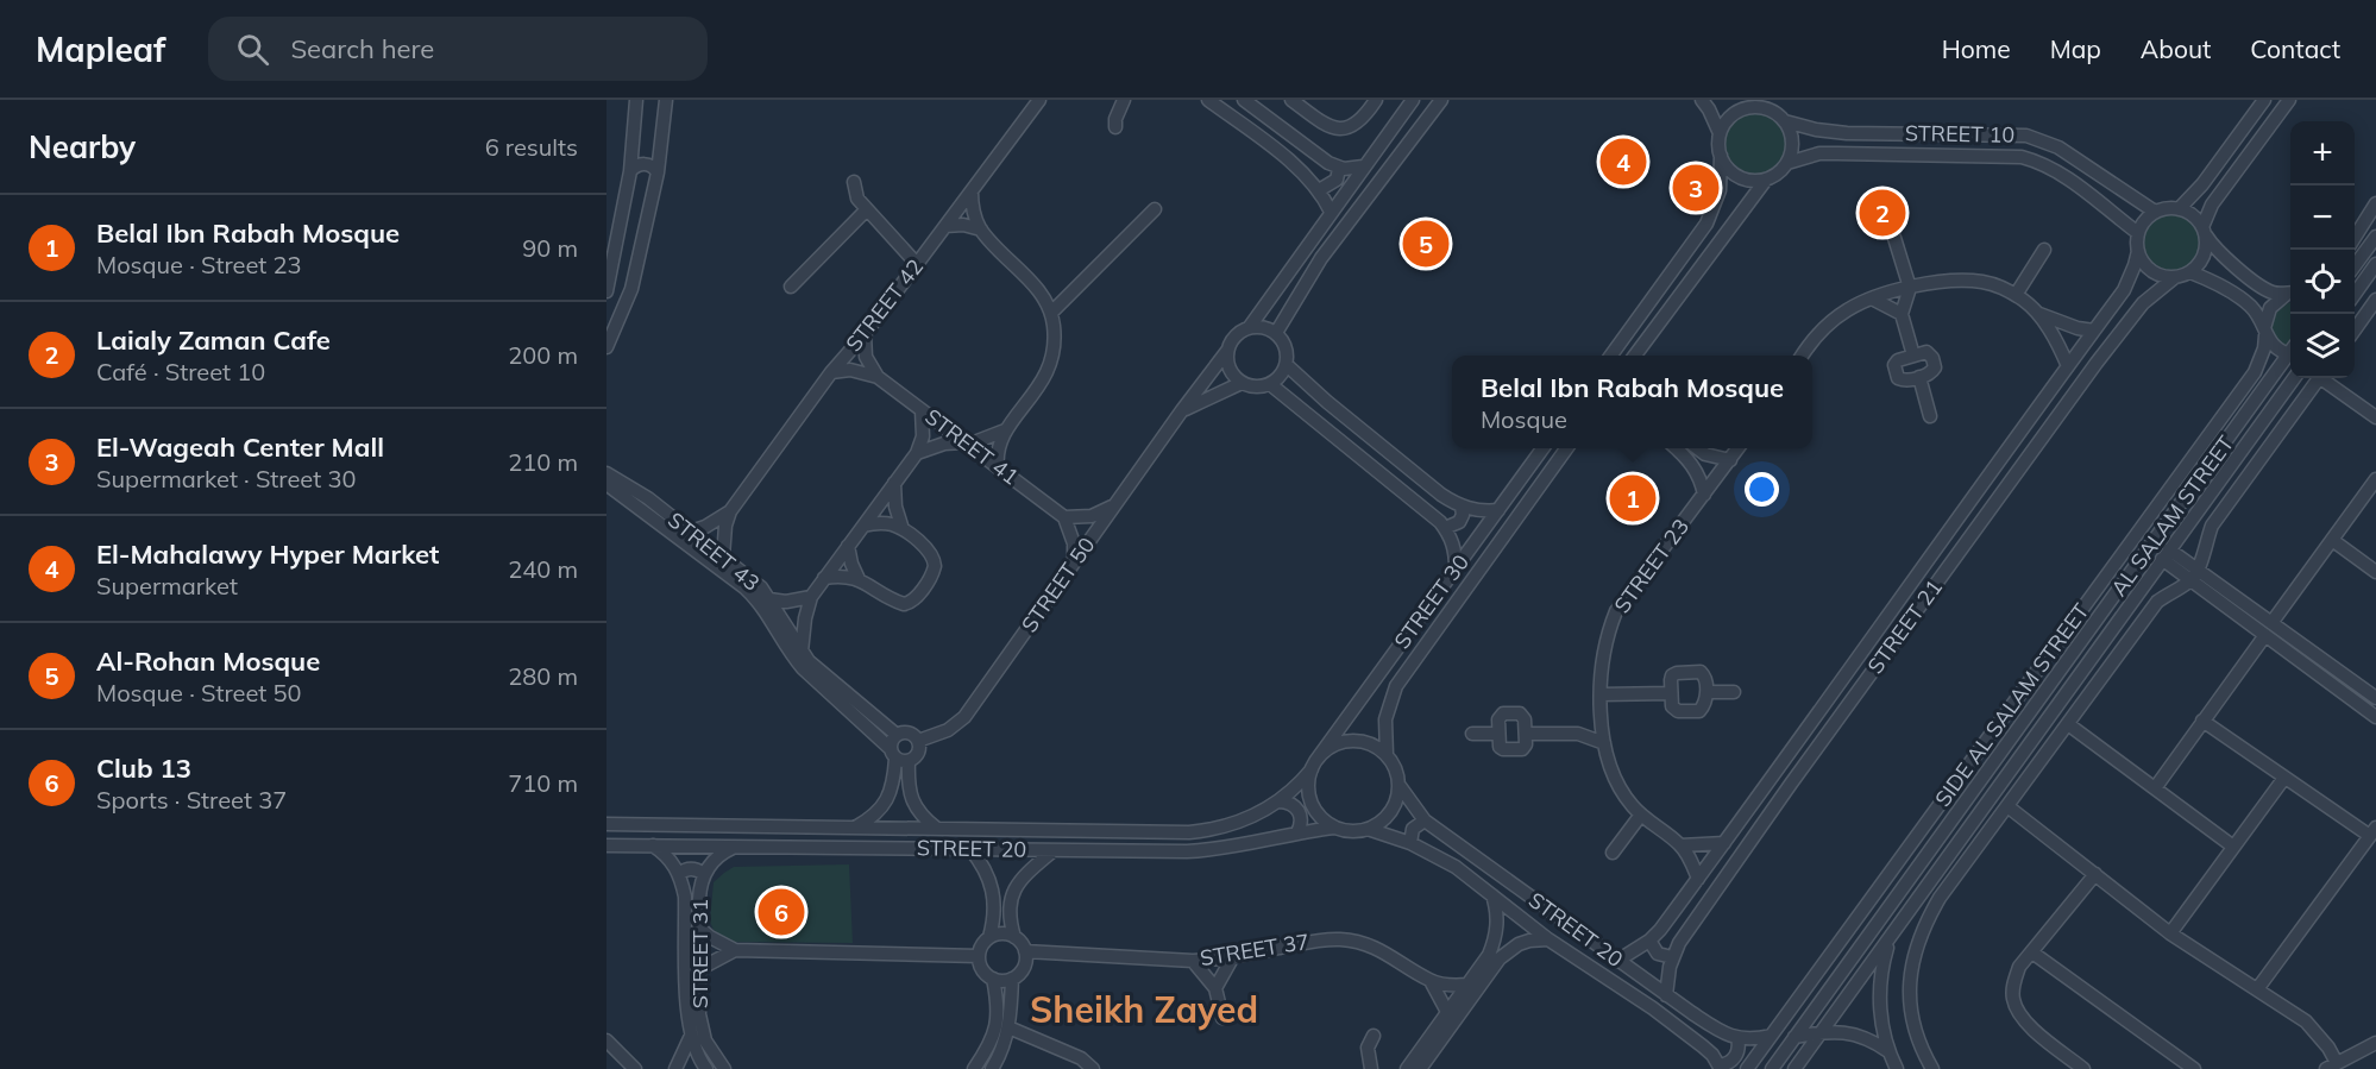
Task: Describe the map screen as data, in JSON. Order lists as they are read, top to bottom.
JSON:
{
  "streets": {
    "street": [
      "STREET 10",
      "STREET 42",
      "STREET 41",
      "AL SALAM STREET",
      "STREET 43",
      "STREET 23",
      "STREET 50",
      "STREET 30",
      "STREET 21",
      "SIDE AL SALAM STREET",
      "STREET 20",
      "STREET 37",
      "STREET 31"
    ]
  },
  "crossings": [
    ["STREET 10", "STREET 21"],
    ["STREET 42", "STREET 41"],
    ["STREET 42", "STREET 43"],
    ["STREET 43", "STREET 50"],
    ["STREET 23", "STREET 21"],
    ["STREET 30", "STREET 20"],
    ["STREET 21", "STREET 20"],
    ["STREET 20", "STREET 31"]
  ],
  "districts": ["Sheikh Zayed"],
  "page": {
    "header": "Mapleaf",
    "search": "Search here",
    "nav": [
      "Home",
      "Map",
      "About",
      "Contact"
    ],
    "heading": ["Nearby", "6 results"],
    "map_buttons": ["+", "−"],
    "pins": [
      "4",
      "3",
      "2",
      "5",
      "1",
      "6"
    ],
    "list": [
      {
        "mark": "1",
        "name": "Belal Ibn Rabah Mosque",
        "note": "Mosque · Street 23",
        "value": "90 m"
      },
      {
        "mark": "2",
        "name": "Laialy Zaman Cafe",
        "note": "Café · Street 10",
        "value": "200 m"
      },
      {
        "mark": "3",
        "name": "El-Wageah Center Mall",
        "note": "Supermarket · Street 30",
        "value": "210 m"
      },
      {
        "mark": "4",
        "name": "El-Mahalawy Hyper Market",
        "note": "Supermarket",
        "value": "240 m"
      },
      {
        "mark": "5",
        "name": "Al-Rohan Mosque",
        "note": "Mosque · Street 50",
        "value": "280 m"
      },
      {
        "mark": "6",
        "name": "Club 13",
        "note": "Sports · Street 37",
        "value": "710 m"
      }
    ],
    "popup": ["Belal Ibn Rabah Mosque", "Mosque"]
  }
}
